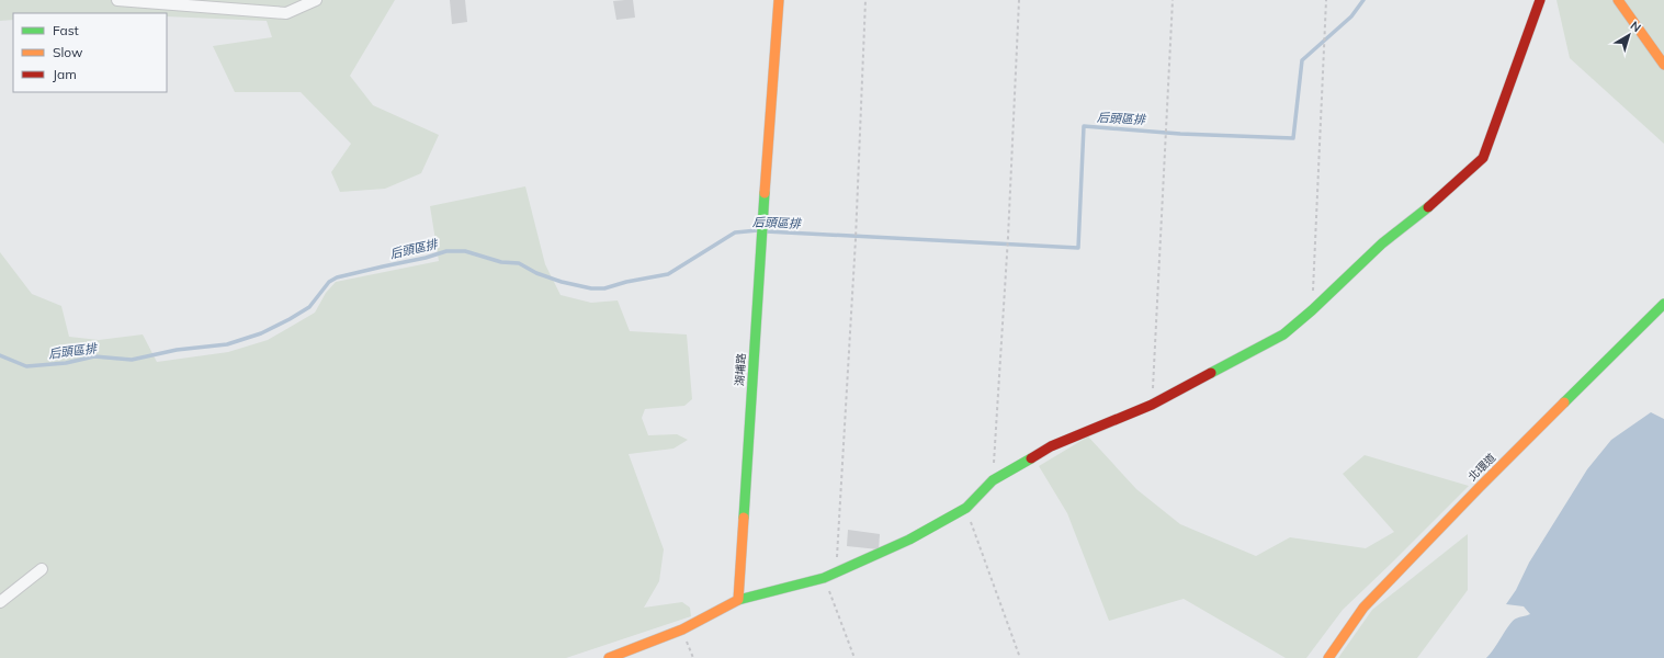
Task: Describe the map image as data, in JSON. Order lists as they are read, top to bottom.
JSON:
{
  "streets": {
    "street": ["湖埔路", "北環道"]
  },
  "water": ["后頭區排"],
  "legend": ["Fast", "Slow", "Jam"],
  "north": "top right"
}
